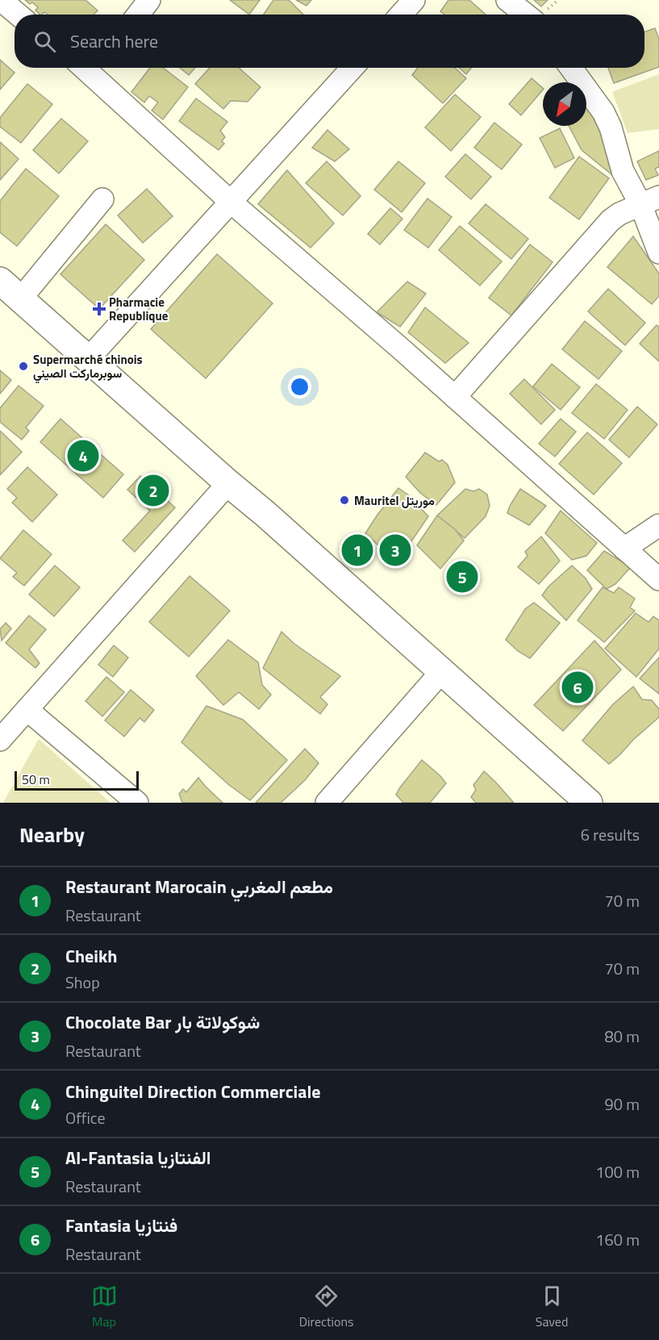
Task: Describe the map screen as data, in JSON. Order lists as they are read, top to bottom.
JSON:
{
  "places": {
    "health": ["Pharmacie Republique"],
    "other": ["Supermarché chinois سوبرماركت الصيني", "Mauritel موريتل"]
  },
  "scale_bar": "50 m",
  "north": "bottom left",
  "page": {
    "search": "Search here",
    "pins": [
      "4",
      "2",
      "1",
      "3",
      "5",
      "6"
    ],
    "scale": "50 m",
    "heading": ["Nearby", "6 results"],
    "list": [
      {
        "mark": "1",
        "name": "Restaurant Marocain مطعم المغربي",
        "note": "Restaurant",
        "value": "70 m"
      },
      {
        "mark": "2",
        "name": "Cheikh",
        "note": "Shop",
        "value": "70 m"
      },
      {
        "mark": "3",
        "name": "Chocolate Bar شوكولاتة بار",
        "note": "Restaurant",
        "value": "80 m"
      },
      {
        "mark": "4",
        "name": "Chinguitel Direction Commerciale",
        "note": "Office",
        "value": "90 m"
      },
      {
        "mark": "5",
        "name": "Al-Fantasia الفنتازيا",
        "note": "Restaurant",
        "value": "100 m"
      },
      {
        "mark": "6",
        "name": "Fantasia فنتازيا",
        "note": "Restaurant",
        "value": "160 m"
      }
    ],
    "nav": ["Map", "Directions", "Saved"]
  }
}
